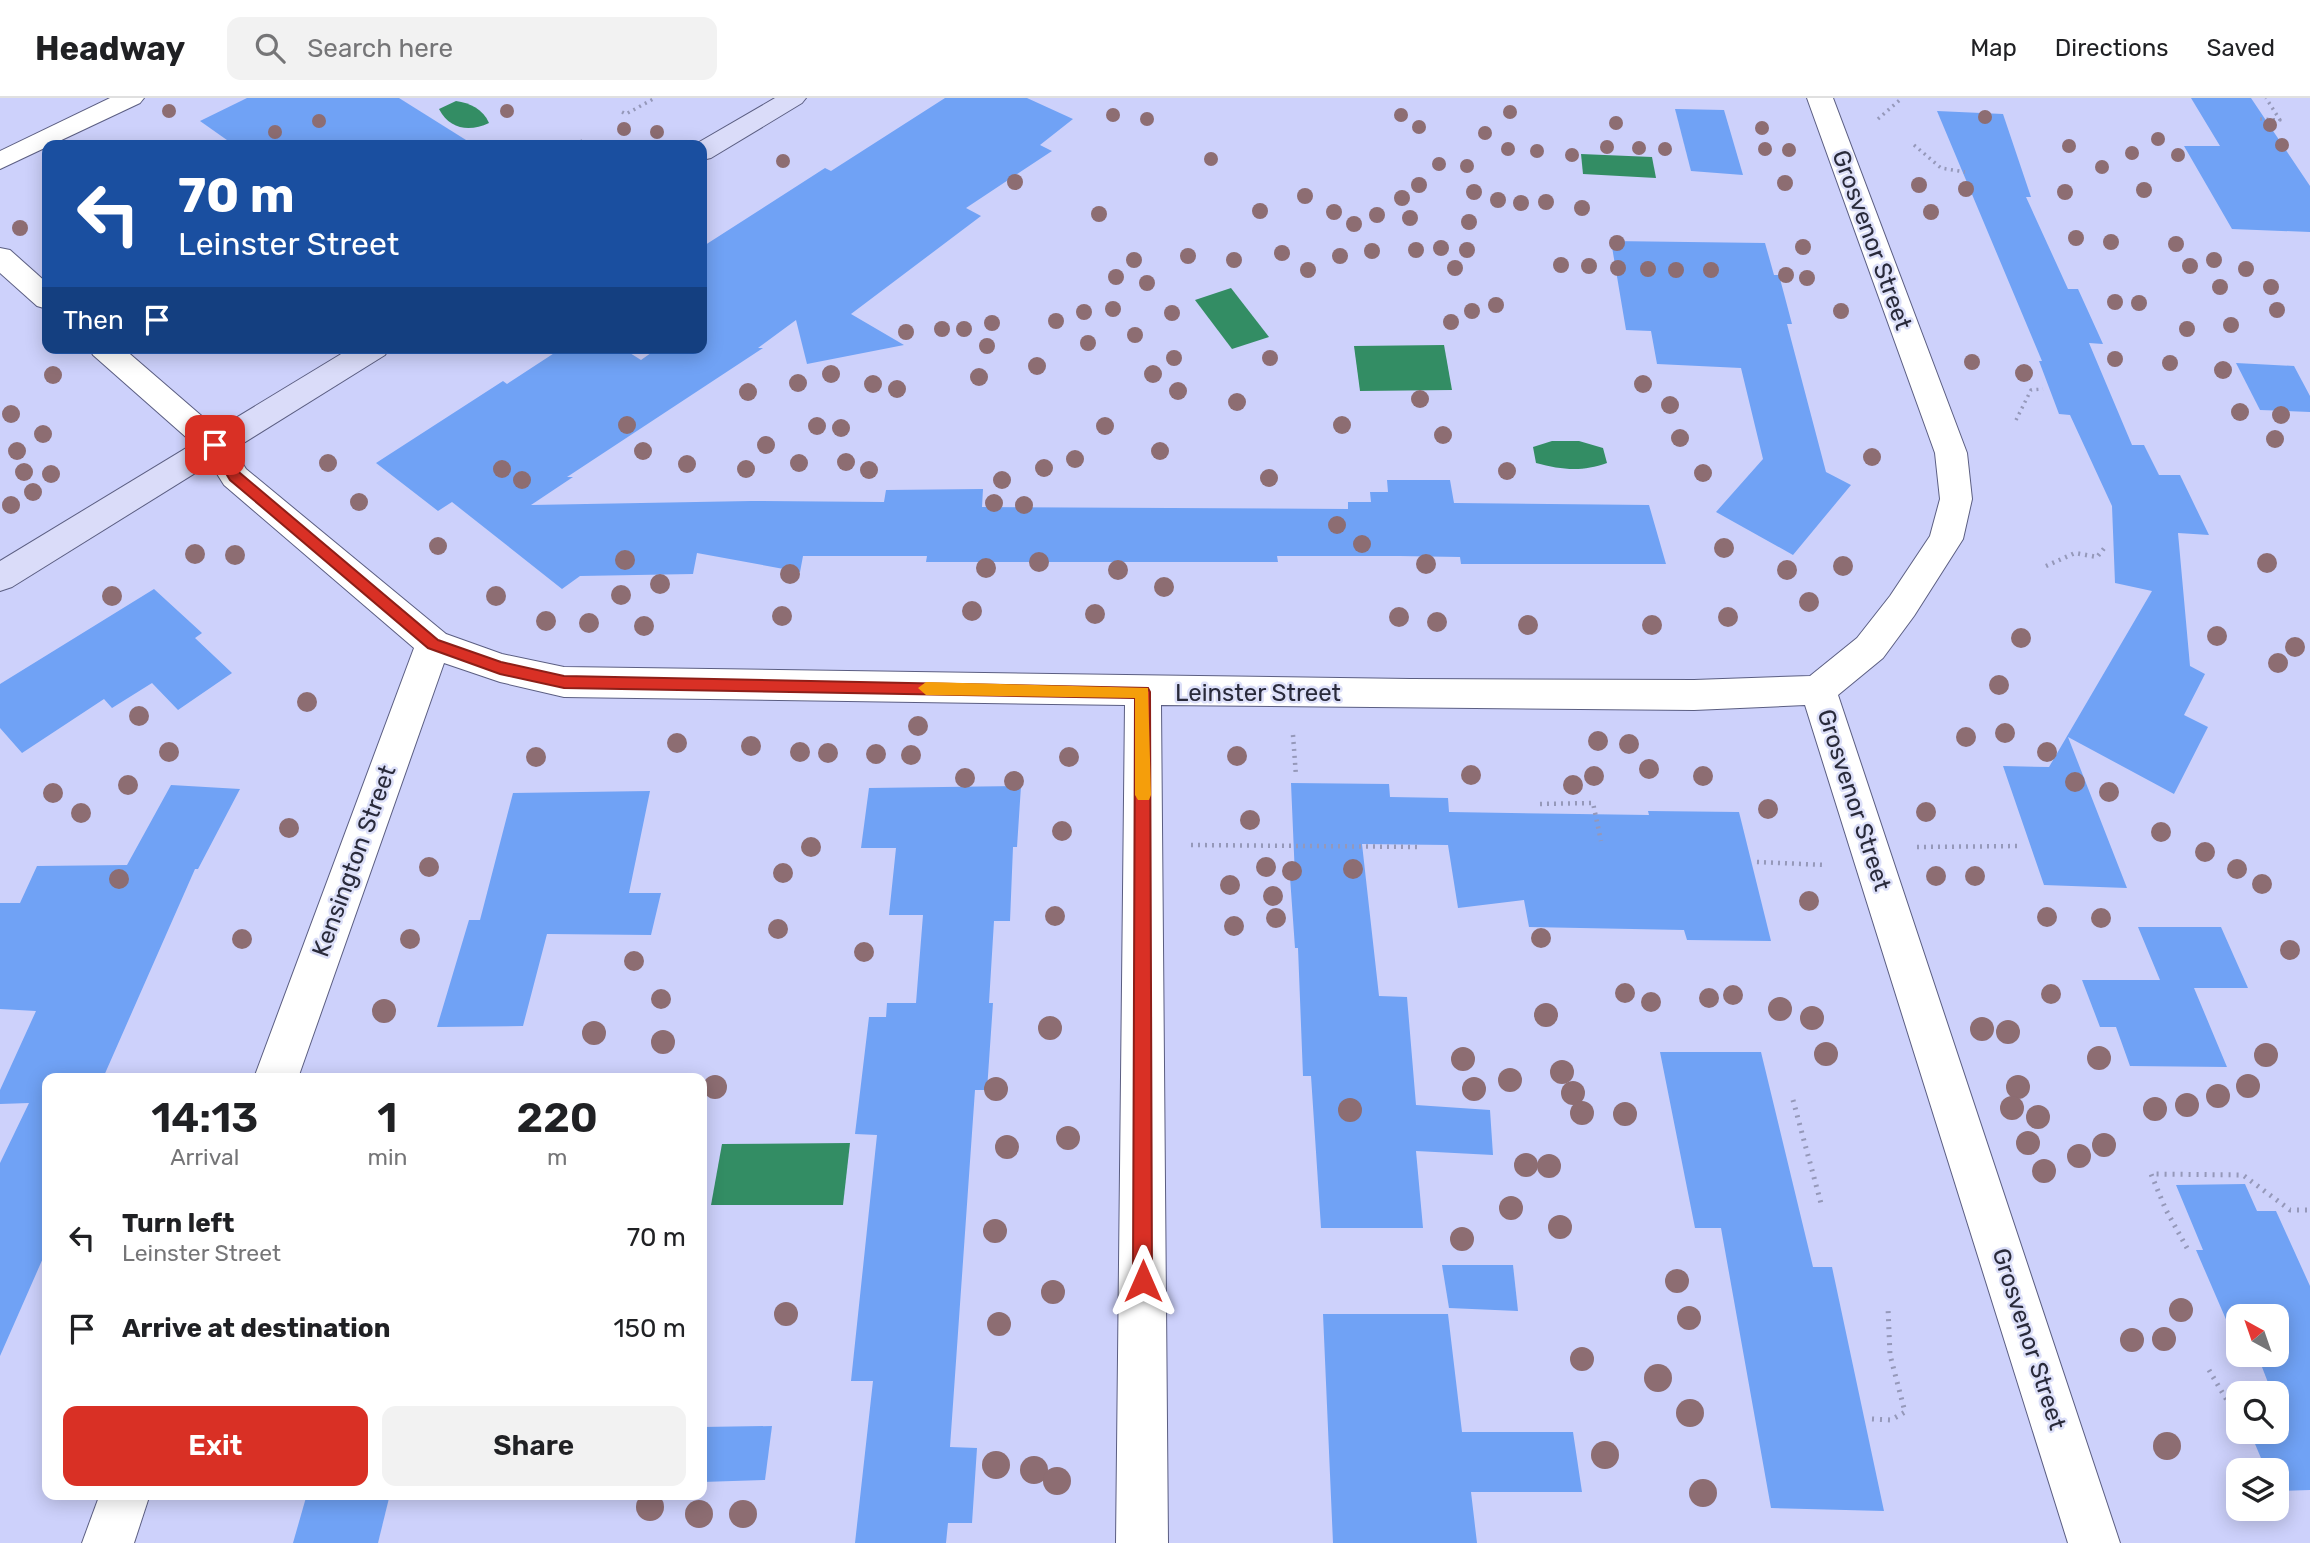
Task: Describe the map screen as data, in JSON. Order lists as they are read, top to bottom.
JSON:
{
  "streets": {
    "street": ["Grosvenor Street", "Leinster Street", "Kensington Street"]
  },
  "crossings": [
    ["Grosvenor Street", "Leinster Street"],
    ["Leinster Street", "Kensington Street"]
  ],
  "north": "top left",
  "page": {
    "header": "Headway",
    "search": "Search here",
    "nav": ["Map", "Directions", "Saved"],
    "turn": ["70 m", "Leinster Street"],
    "then": "Then",
    "eta": [
      "14:13",
      "Arrival",
      "1",
      "min",
      "220",
      "m"
    ],
    "list": [
      {
        "name": "Turn left",
        "note": "Leinster Street",
        "value": "70 m"
      },
      {
        "name": "Arrive at destination",
        "value": "150 m"
      }
    ],
    "buttons": ["Exit", "Share"]
  }
}
